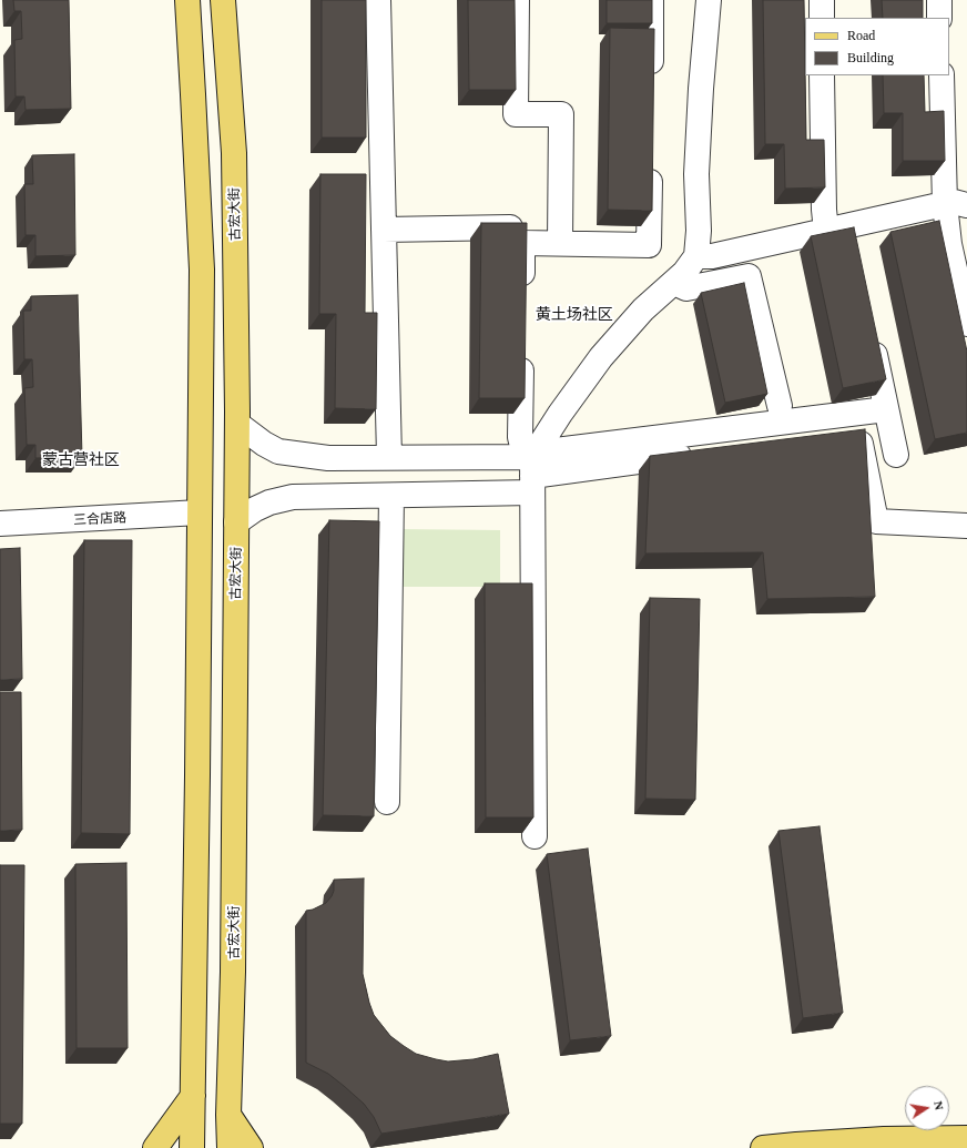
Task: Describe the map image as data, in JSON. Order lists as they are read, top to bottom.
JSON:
{
  "streets": {
    "main road": ["古宏大街"],
    "street": ["三合店路"]
  },
  "districts": ["黄土场社区", "蒙古营社区"],
  "legend": ["Road", "Building"],
  "north": "right"
}
